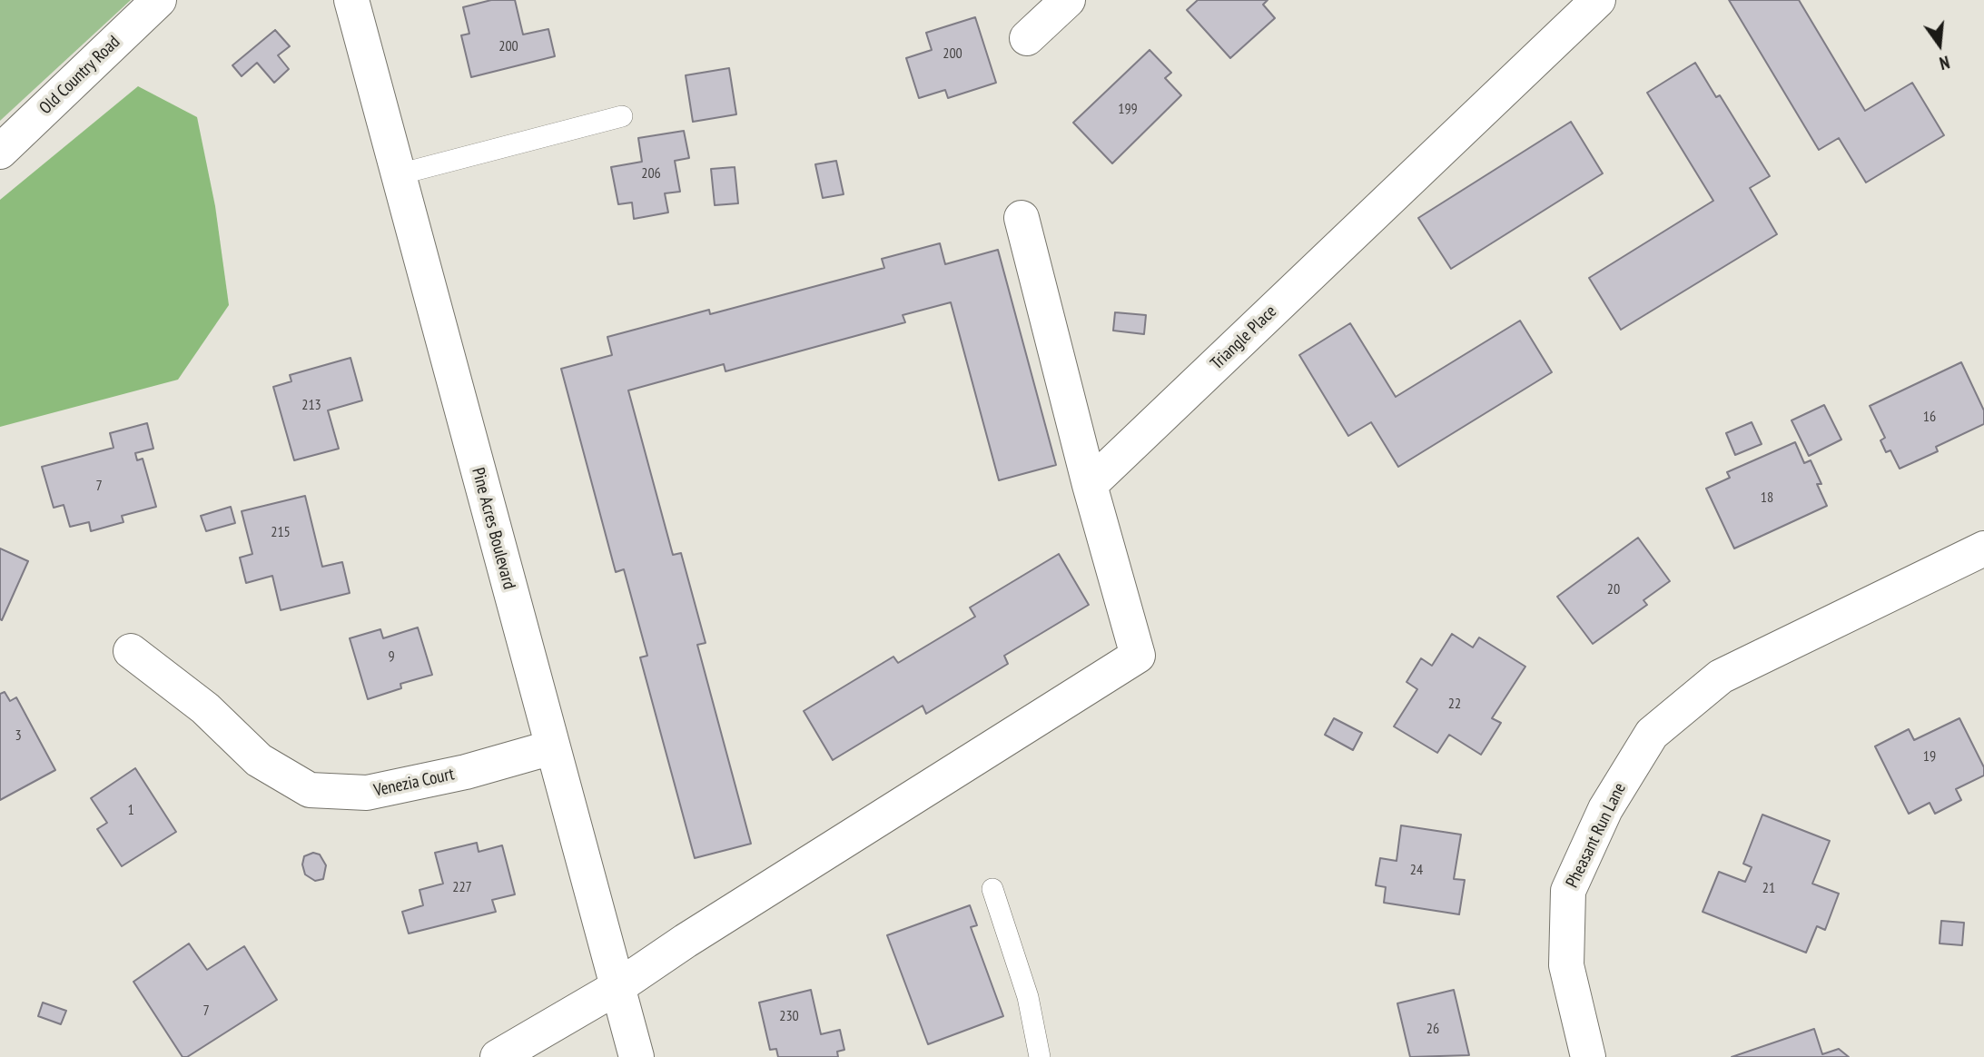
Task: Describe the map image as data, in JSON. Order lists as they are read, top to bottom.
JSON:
{
  "streets": {
    "street": [
      "Old Country Road",
      "Triangle Place",
      "Pine Acres Boulevard",
      "Venezia Court",
      "Pheasant Run Lane"
    ]
  },
  "crossings": [
    ["Pine Acres Boulevard", "Venezia Court"]
  ],
  "house_numbers": [
    "200",
    "200",
    "199",
    "206",
    "213",
    "16",
    "7",
    "18",
    "215",
    "20",
    "9",
    "22",
    "3",
    "19",
    "1",
    "24",
    "227",
    "21",
    "7",
    "230",
    "26"
  ],
  "north": "bottom"
}
